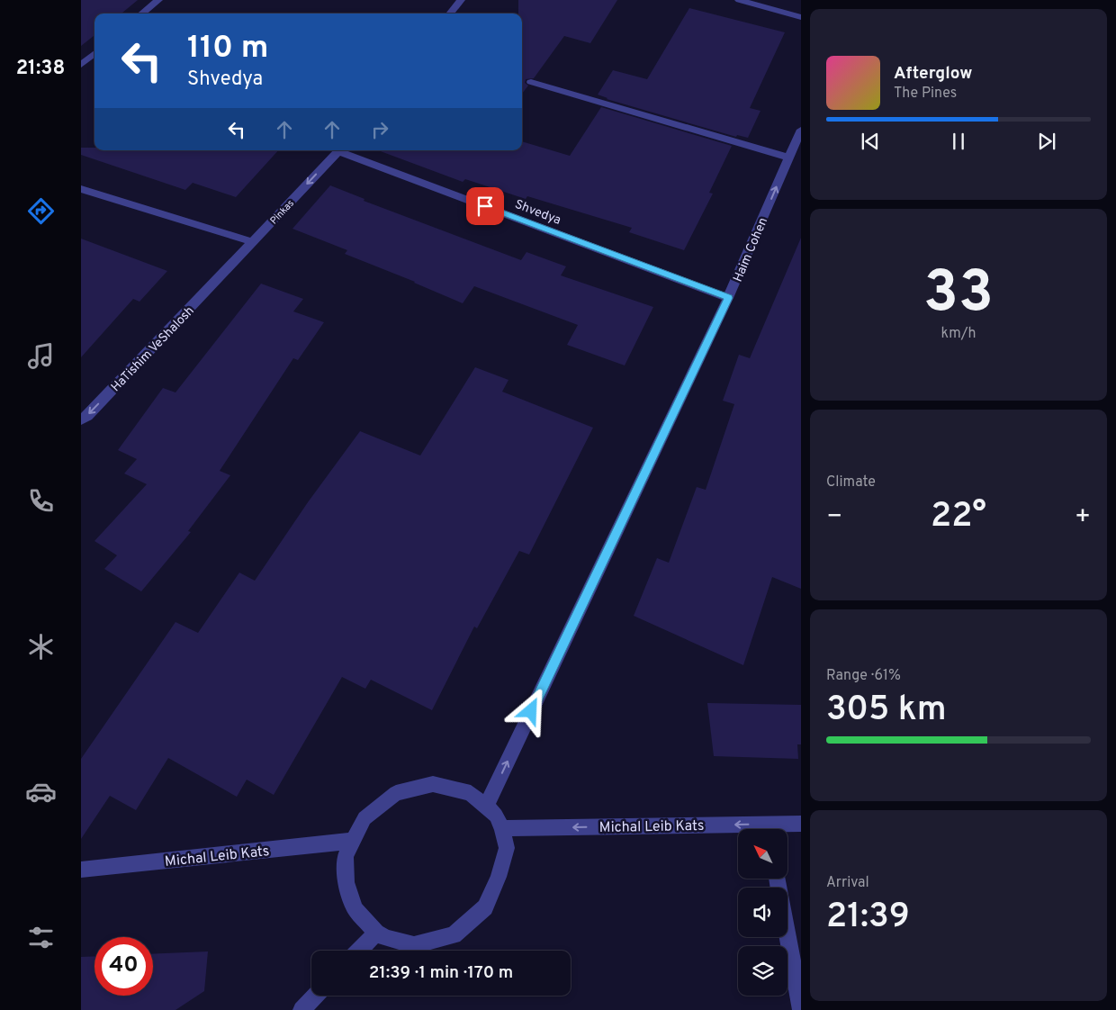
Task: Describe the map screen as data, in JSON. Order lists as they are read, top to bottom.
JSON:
{
  "streets": {
    "street": [
      "Pinkas",
      "Shvedya",
      "Haim Cohen",
      "HaTishim VeShalosh",
      "Michal Leib Kats"
    ]
  },
  "crossings": [
    ["Pinkas", "HaTishim VeShalosh"],
    ["Shvedya", "Haim Cohen"],
    ["Haim Cohen", "Michal Leib Kats"]
  ],
  "one_way": [
    "Pinkas",
    "Haim Cohen",
    "HaTishim VeShalosh",
    "Michal Leib Kats"
  ],
  "north": "top left",
  "page": {
    "tabs": "21:38",
    "turn": ["110 m", "Shvedya"],
    "song": ["Afterglow", "The Pines"],
    "tile": [
      ["33", "km/h"],
      "Climate",
      ["Range · 61%", "305 km"],
      ["Arrival", "21:39"]
    ],
    "heat": ["−", "22°", "+"],
    "limit": "40",
    "trip": "21:39 · 1 min · 170 m"
  }
}
